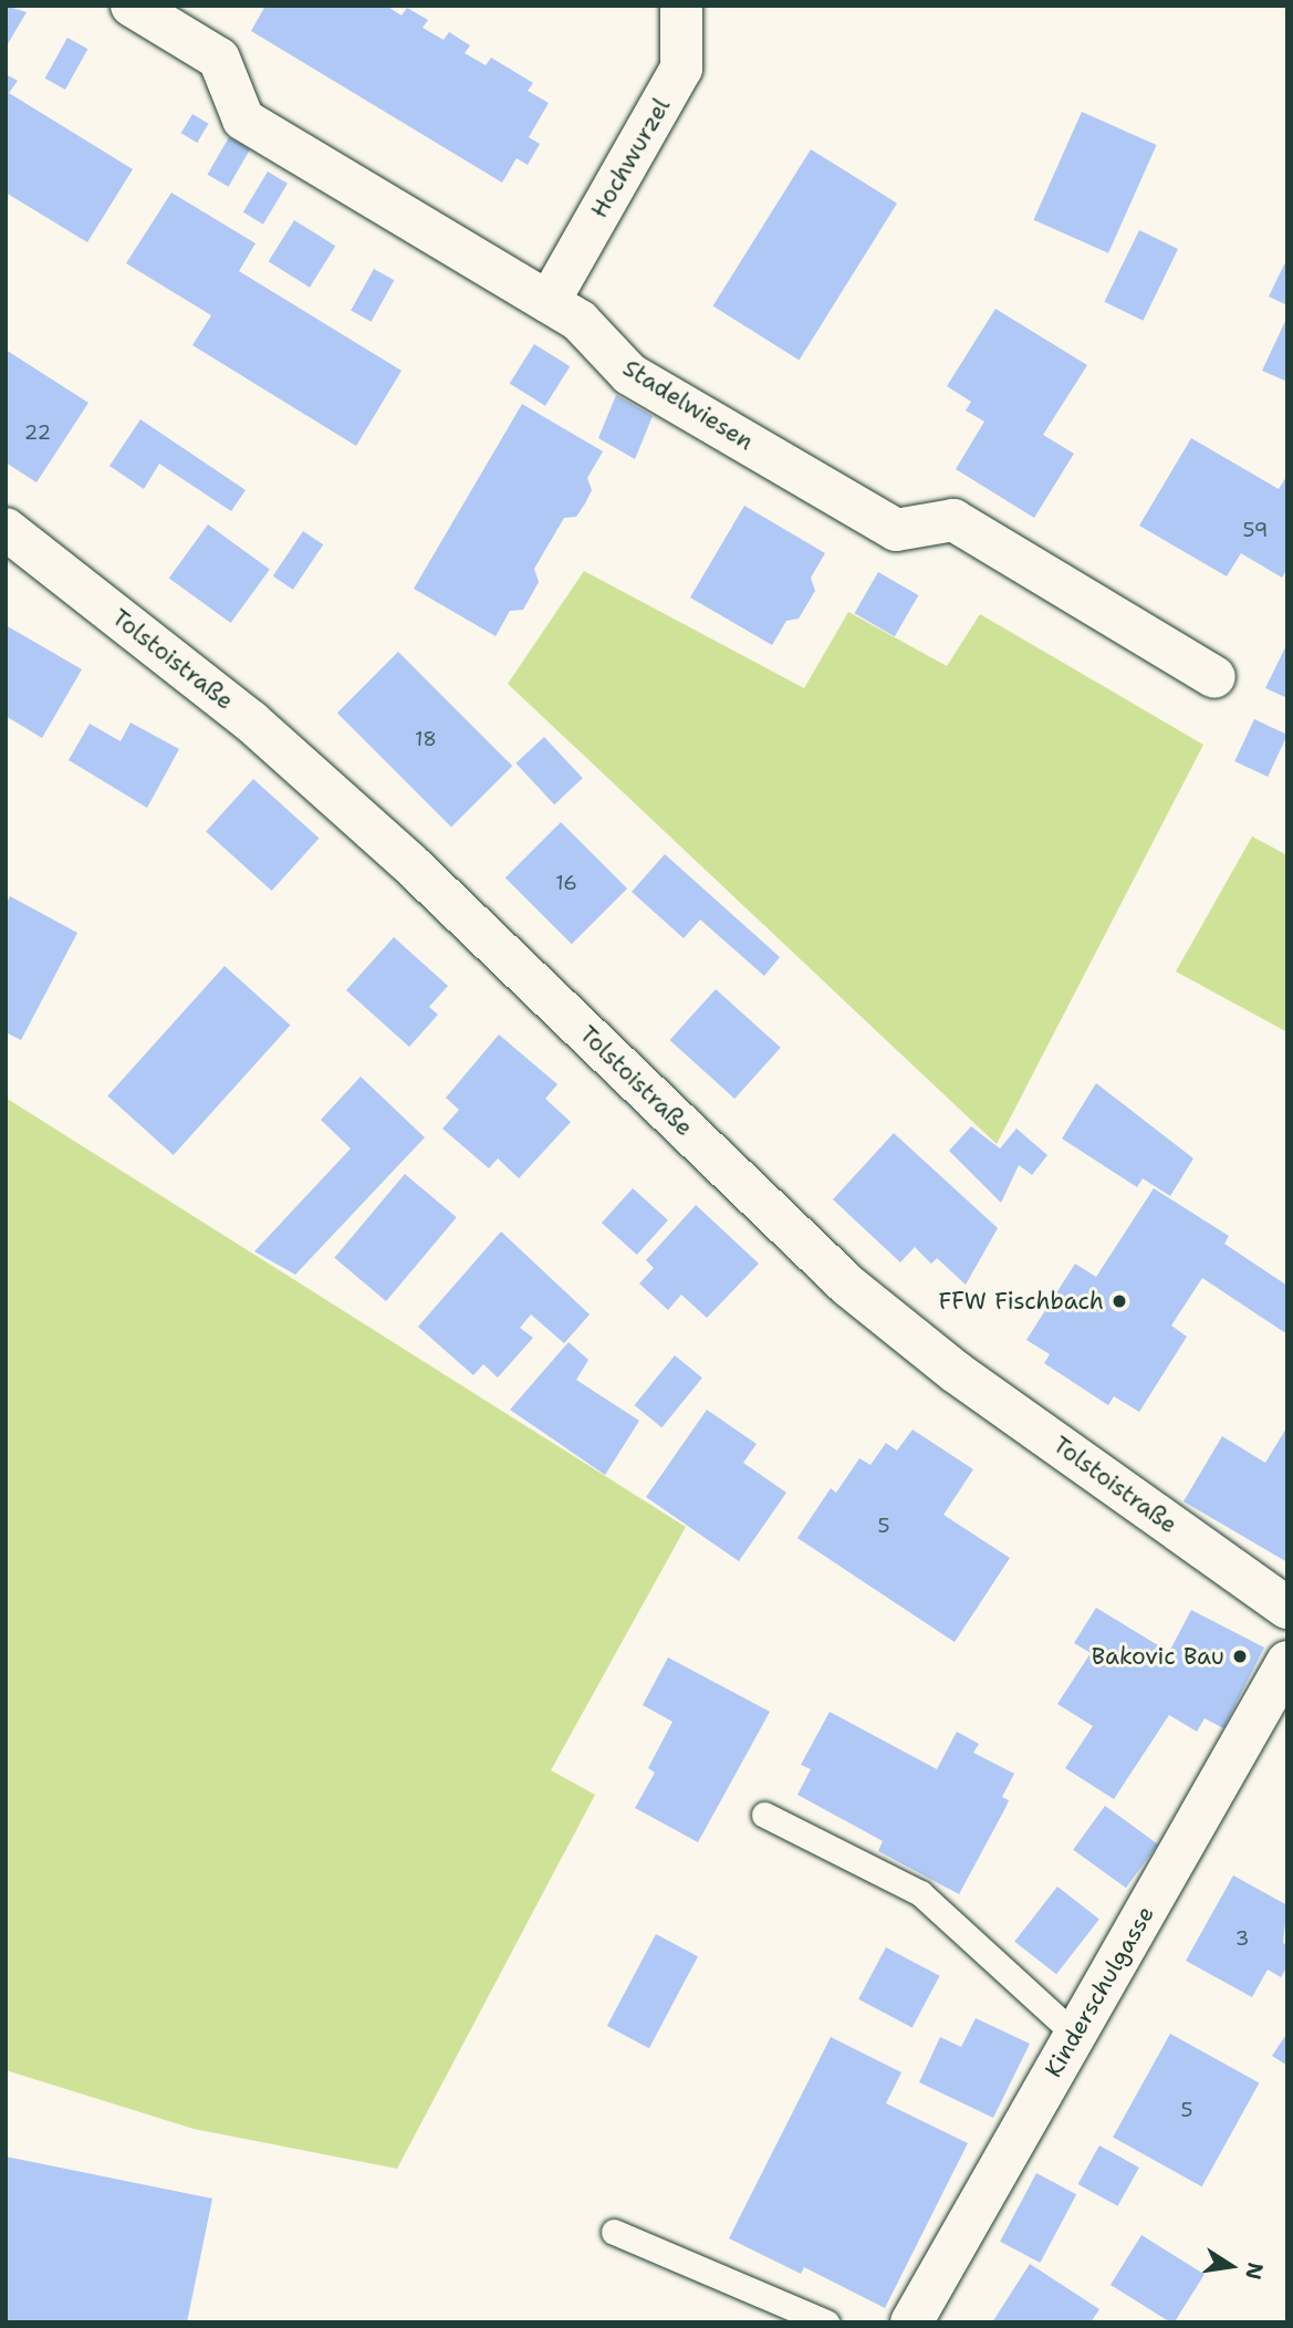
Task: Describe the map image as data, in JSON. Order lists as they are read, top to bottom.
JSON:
{
  "streets": {
    "street": [
      "Hochwurzel",
      "Stadelwiesen",
      "Tolstoistraße",
      "Kinderschulgasse"
    ]
  },
  "crossings": [
    ["Hochwurzel", "Stadelwiesen"]
  ],
  "places": ["FFW Fischbach", "Bakovic Bau"],
  "house_numbers": [
    "22",
    "59",
    "18",
    "16",
    "5",
    "3",
    "5"
  ],
  "north": "right"
}
